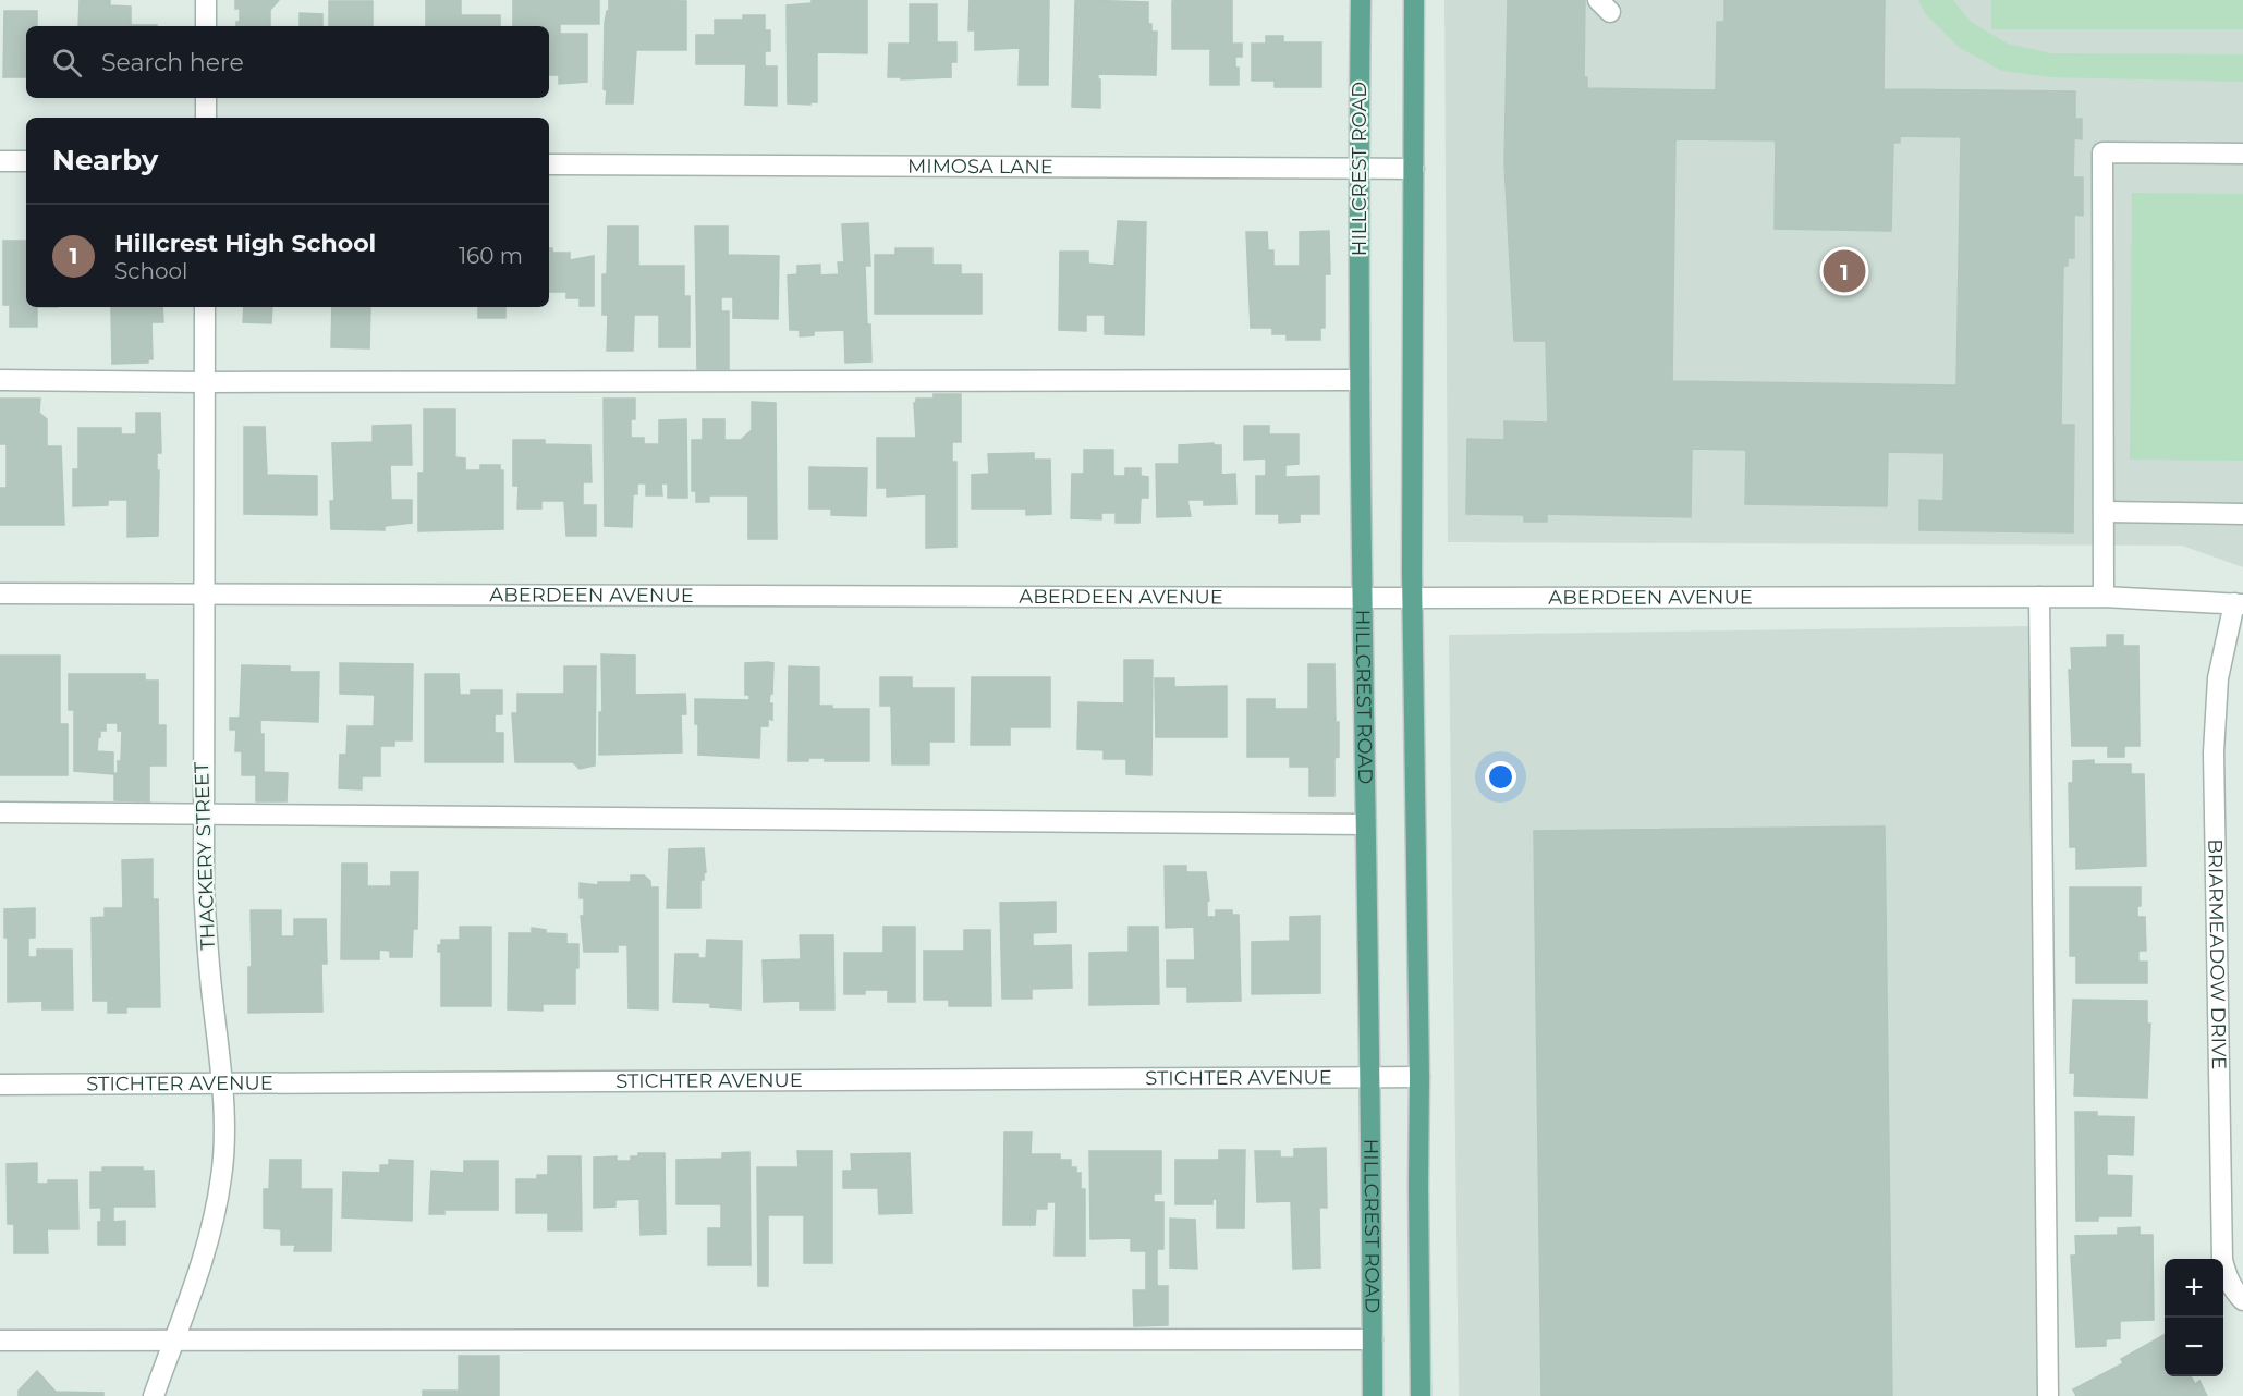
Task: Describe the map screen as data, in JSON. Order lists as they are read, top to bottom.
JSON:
{
  "streets": {
    "main road": ["HILLCREST ROAD"],
    "street": [
      "MIMOSA LANE",
      "ABERDEEN AVENUE",
      "THACKERY STREET",
      "BRIARMEADOW DRIVE",
      "STICHTER AVENUE"
    ]
  },
  "crossings": [
    ["MIMOSA LANE", "HILLCREST ROAD"],
    ["HILLCREST ROAD", "ABERDEEN AVENUE"],
    ["HILLCREST ROAD", "STICHTER AVENUE"],
    ["ABERDEEN AVENUE", "THACKERY STREET"],
    ["ABERDEEN AVENUE", "BRIARMEADOW DRIVE"],
    ["THACKERY STREET", "STICHTER AVENUE"]
  ],
  "page": {
    "search": "Search here",
    "heading": "Nearby",
    "list": [
      {
        "mark": "1",
        "name": "Hillcrest High School",
        "note": "School",
        "value": "160 m"
      }
    ],
    "pins": "1",
    "map_buttons": ["+", "−"]
  }
}
